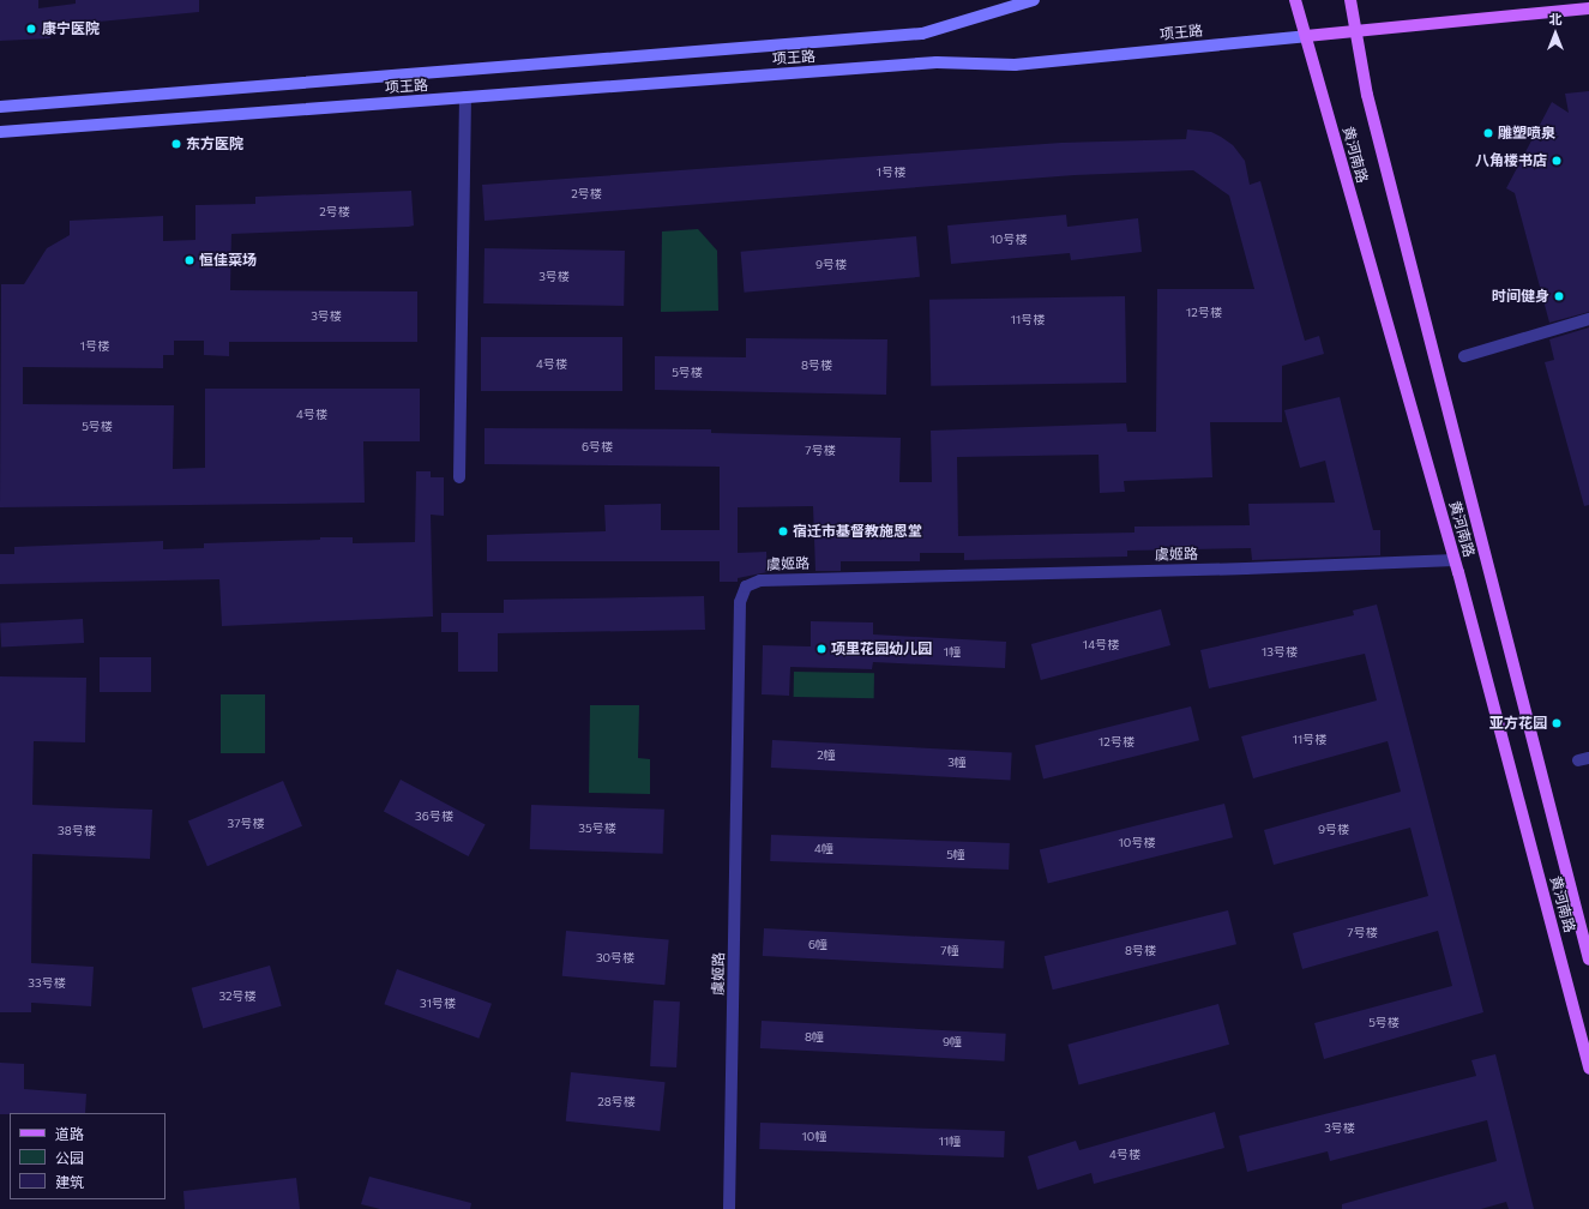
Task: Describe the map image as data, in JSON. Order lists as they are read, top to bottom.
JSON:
{
  "streets": {
    "main road": ["项王路", "黄河南路"],
    "street": ["虞姬路"]
  },
  "crossings": [
    ["项王路", "黄河南路"],
    ["黄河南路", "虞姬路"]
  ],
  "places": [
    "康宁医院",
    "雕塑喷泉",
    "东方医院",
    "八角楼书店",
    "恒佳菜场",
    "时间健身",
    "宿迁市基督教施恩堂",
    "项里花园幼儿园",
    "亚方花园"
  ],
  "house_numbers": [
    "1号楼",
    "2号楼",
    "2号楼",
    "10号楼",
    "9号楼",
    "3号楼",
    "12号楼",
    "3号楼",
    "11号楼",
    "1号楼",
    "4号楼",
    "8号楼",
    "5号楼",
    "4号楼",
    "5号楼",
    "6号楼",
    "7号楼",
    "14号楼",
    "1幢",
    "13号楼",
    "11号楼",
    "12号楼",
    "2幢",
    "3幢",
    "36号楼",
    "37号楼",
    "35号楼",
    "9号楼",
    "38号楼",
    "10号楼",
    "4幢",
    "5幢",
    "7号楼",
    "6幢",
    "7幢",
    "8号楼",
    "30号楼",
    "33号楼",
    "32号楼",
    "31号楼",
    "5号楼",
    "8幢",
    "9幢",
    "28号楼",
    "3号楼",
    "10幢",
    "11幢",
    "4号楼"
  ],
  "legend": ["道路", "公园", "建筑"],
  "north": "top"
}
